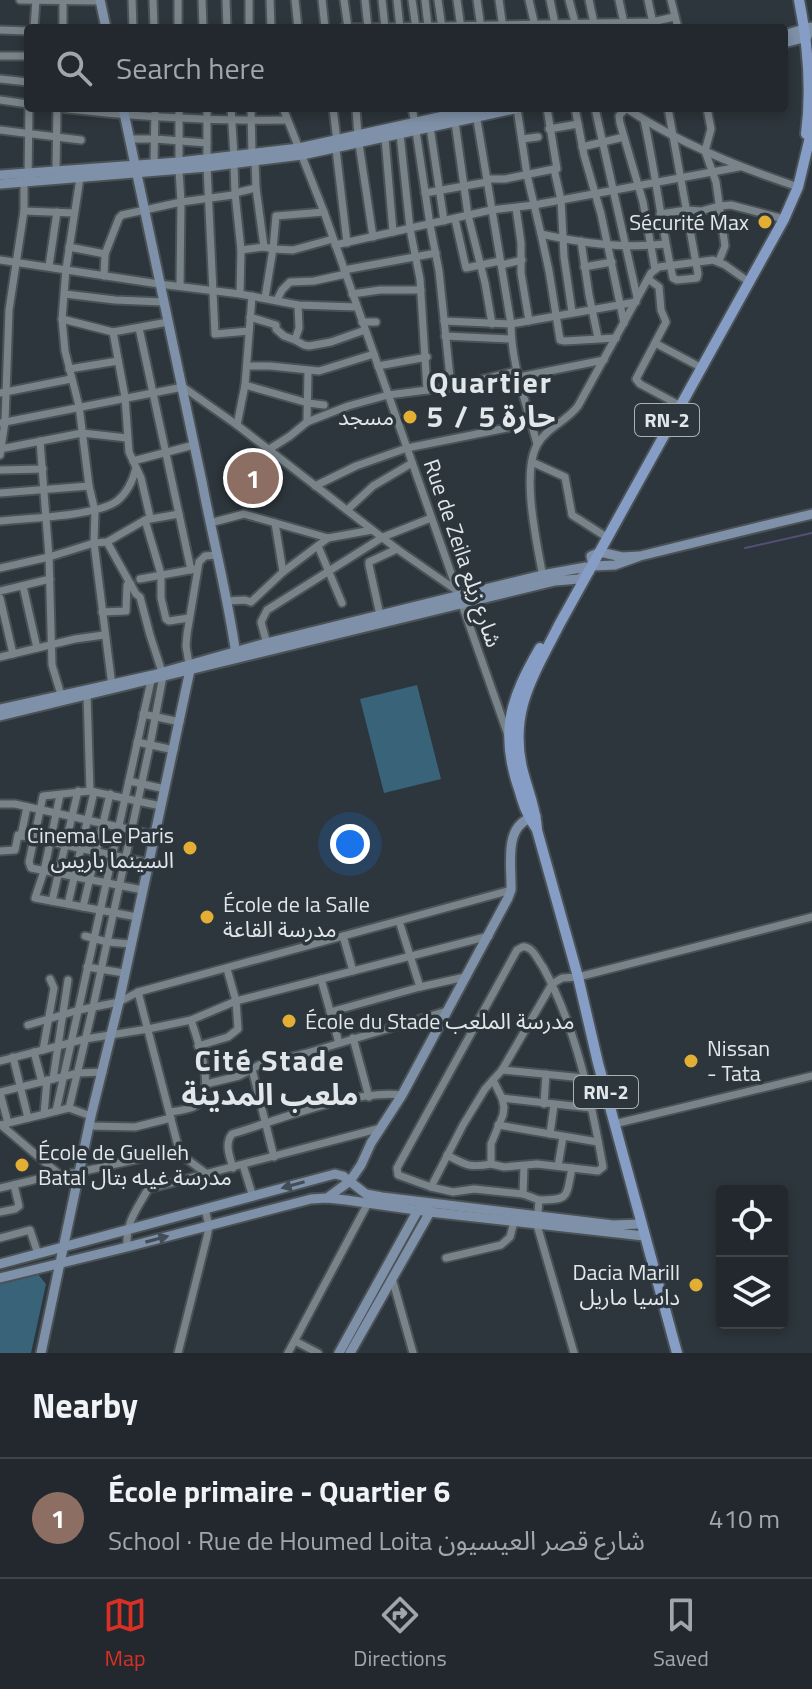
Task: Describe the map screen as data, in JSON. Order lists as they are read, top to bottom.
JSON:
{
  "streets": {
    "main road": ["RN-2"],
    "street": ["Rue de Zeila شارع زيلع"]
  },
  "crossings": [
    ["RN-2", "Rue de Zeila شارع زيلع"]
  ],
  "districts": ["Quartier 5 / حارة 5", "Cité Stade ملعب المدينة"],
  "places": [
    "Sécurité Max",
    "مسجد",
    "Cinema Le Paris السينما باريس",
    "École de la Salle مدرسة القاعة",
    "École du Stade مدرسة الملعب",
    "Nissan - Tata",
    "École de Guelleh Batal مدرسة غيله بتال",
    "Dacia Marill داسيا ماريل"
  ],
  "page": {
    "search": "Search here",
    "pins": "1",
    "heading": "Nearby",
    "list": [
      {
        "mark": "1",
        "name": "École primaire - Quartier 6",
        "note": "School · Rue de Houmed Loita شارع قصر العيسيون",
        "value": "410 m"
      }
    ],
    "nav": ["Map", "Directions", "Saved"]
  }
}
